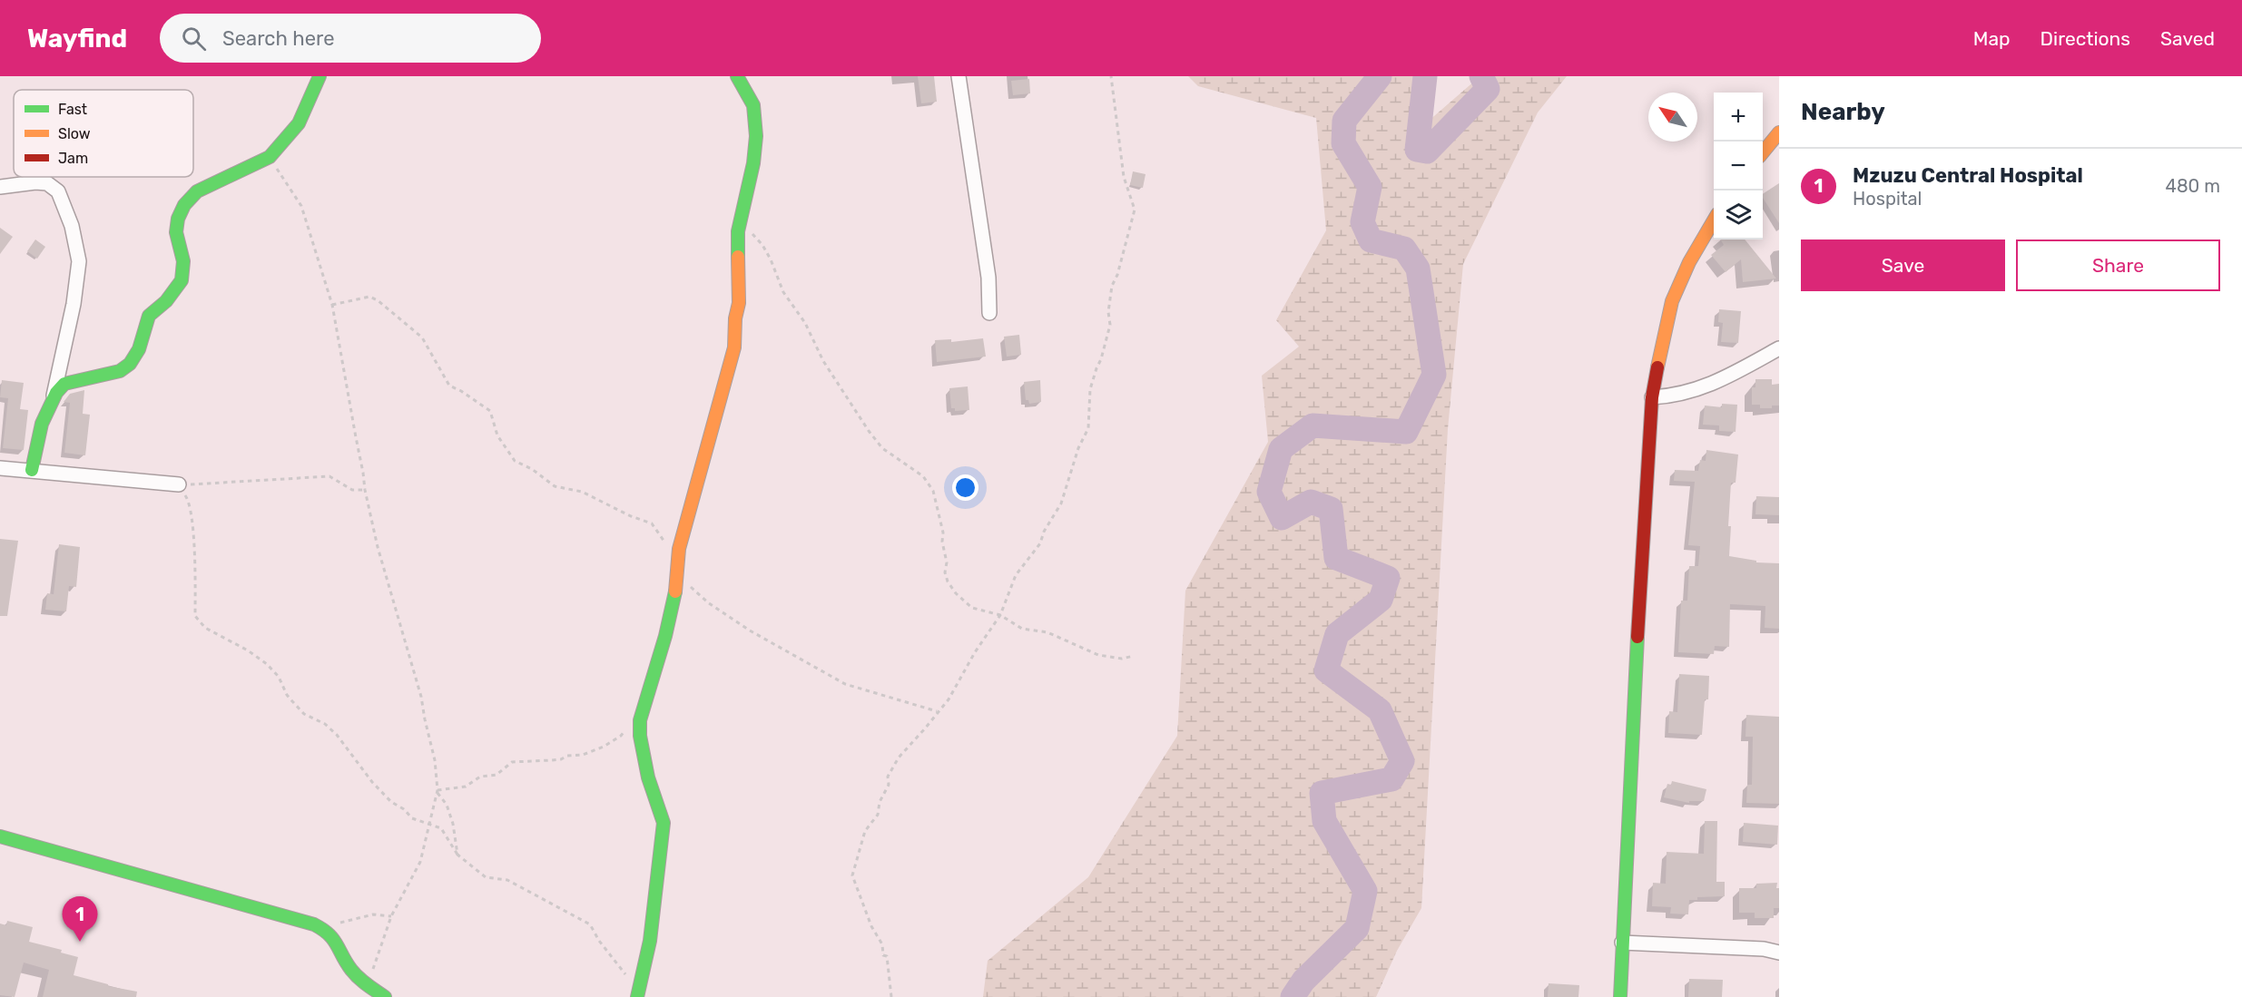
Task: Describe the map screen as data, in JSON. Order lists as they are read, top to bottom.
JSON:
{
  "legend": ["Fast", "Slow", "Jam"],
  "north": "top left",
  "page": {
    "header": "Wayfind",
    "search": "Search here",
    "nav": ["Map", "Directions", "Saved"],
    "heading": "Nearby",
    "map_buttons": ["+", "−"],
    "list": [
      {
        "mark": "1",
        "name": "Mzuzu Central Hospital",
        "note": "Hospital",
        "value": "480 m"
      }
    ],
    "buttons": ["Save", "Share"],
    "pins": "1"
  }
}
